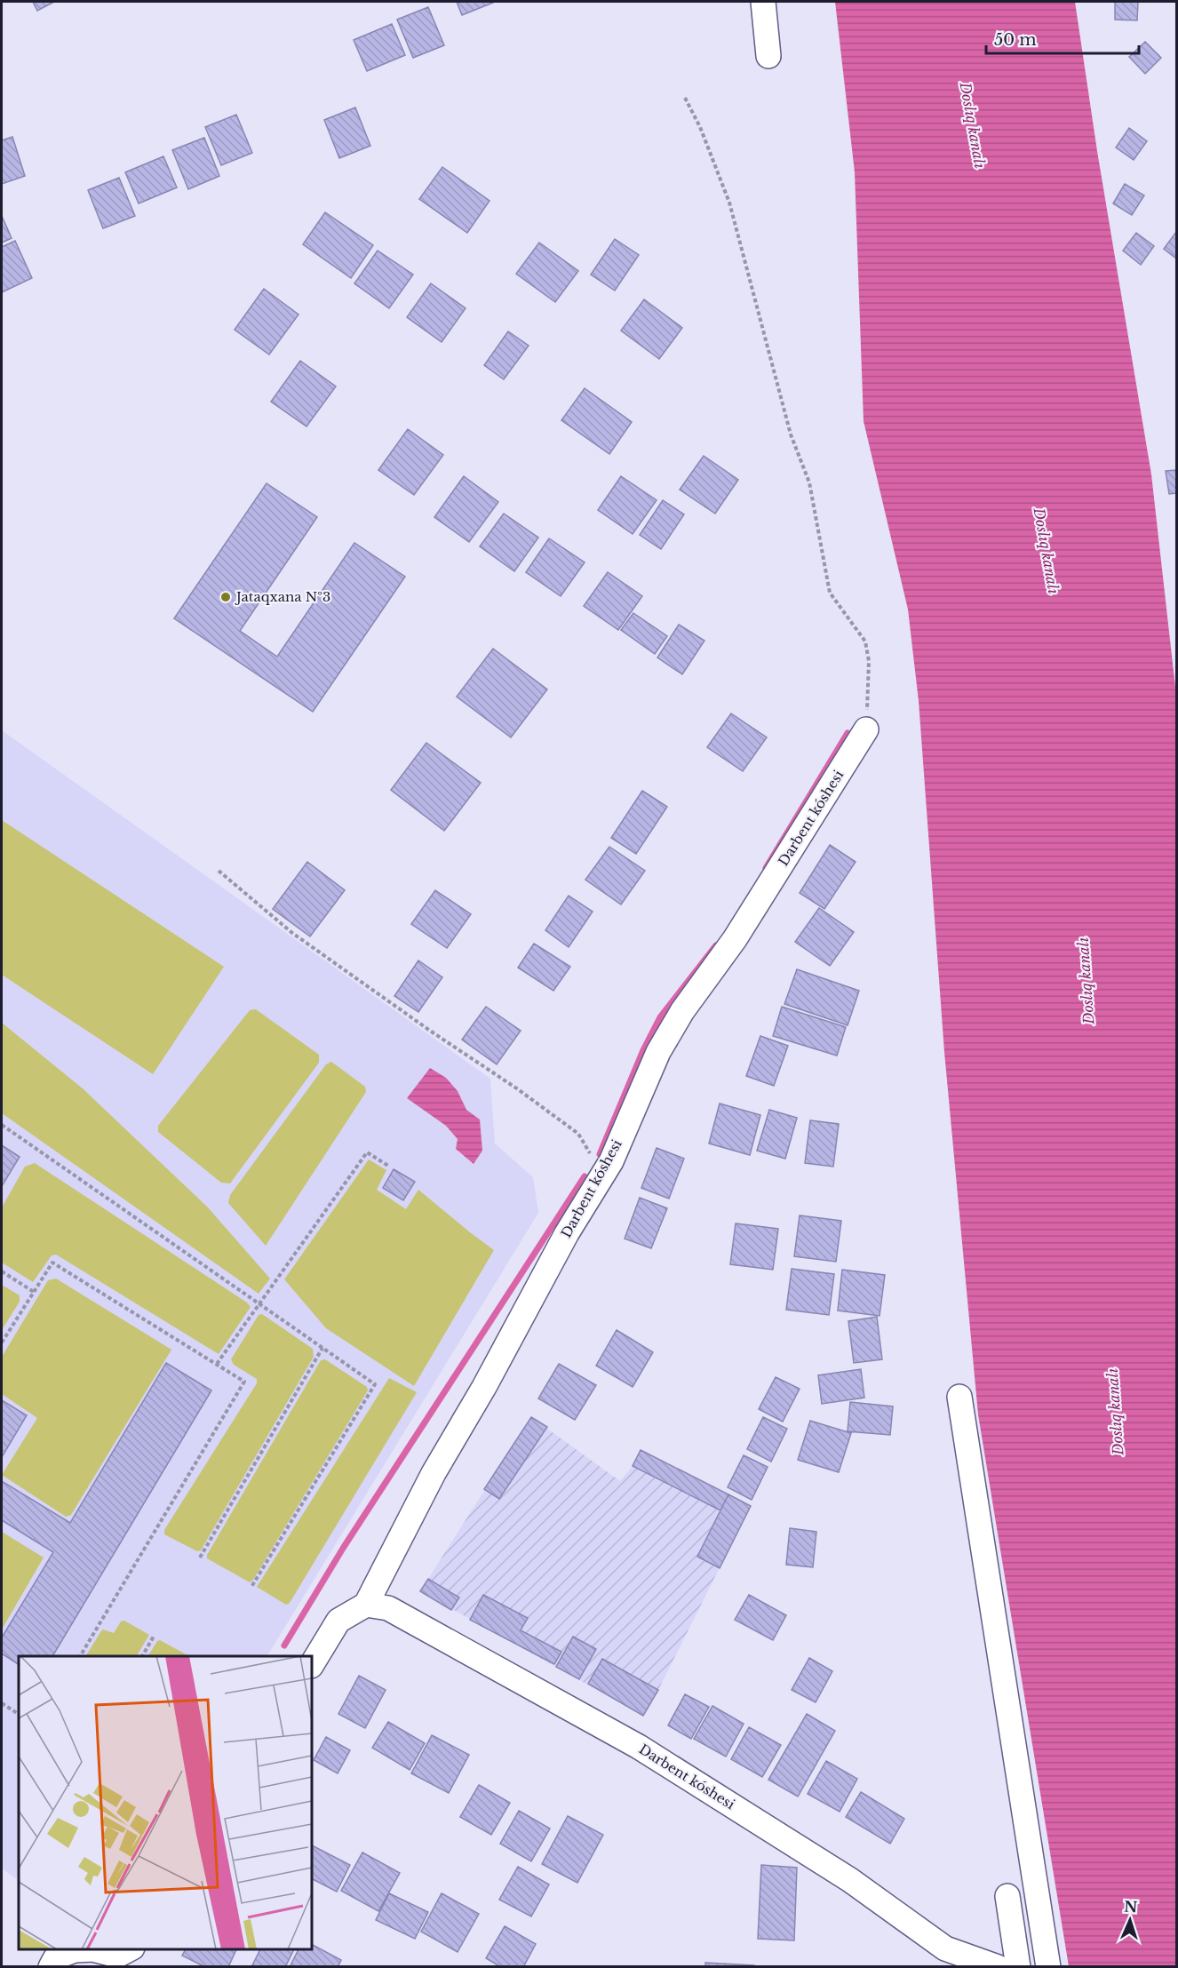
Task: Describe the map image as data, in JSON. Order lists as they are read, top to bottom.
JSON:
{
  "streets": {
    "street": ["Darbent kóshesi"]
  },
  "water": ["Doslıq kanalı"],
  "places": ["Jataqxana №3"],
  "scale_bar": "50 m",
  "north": "top"
}
